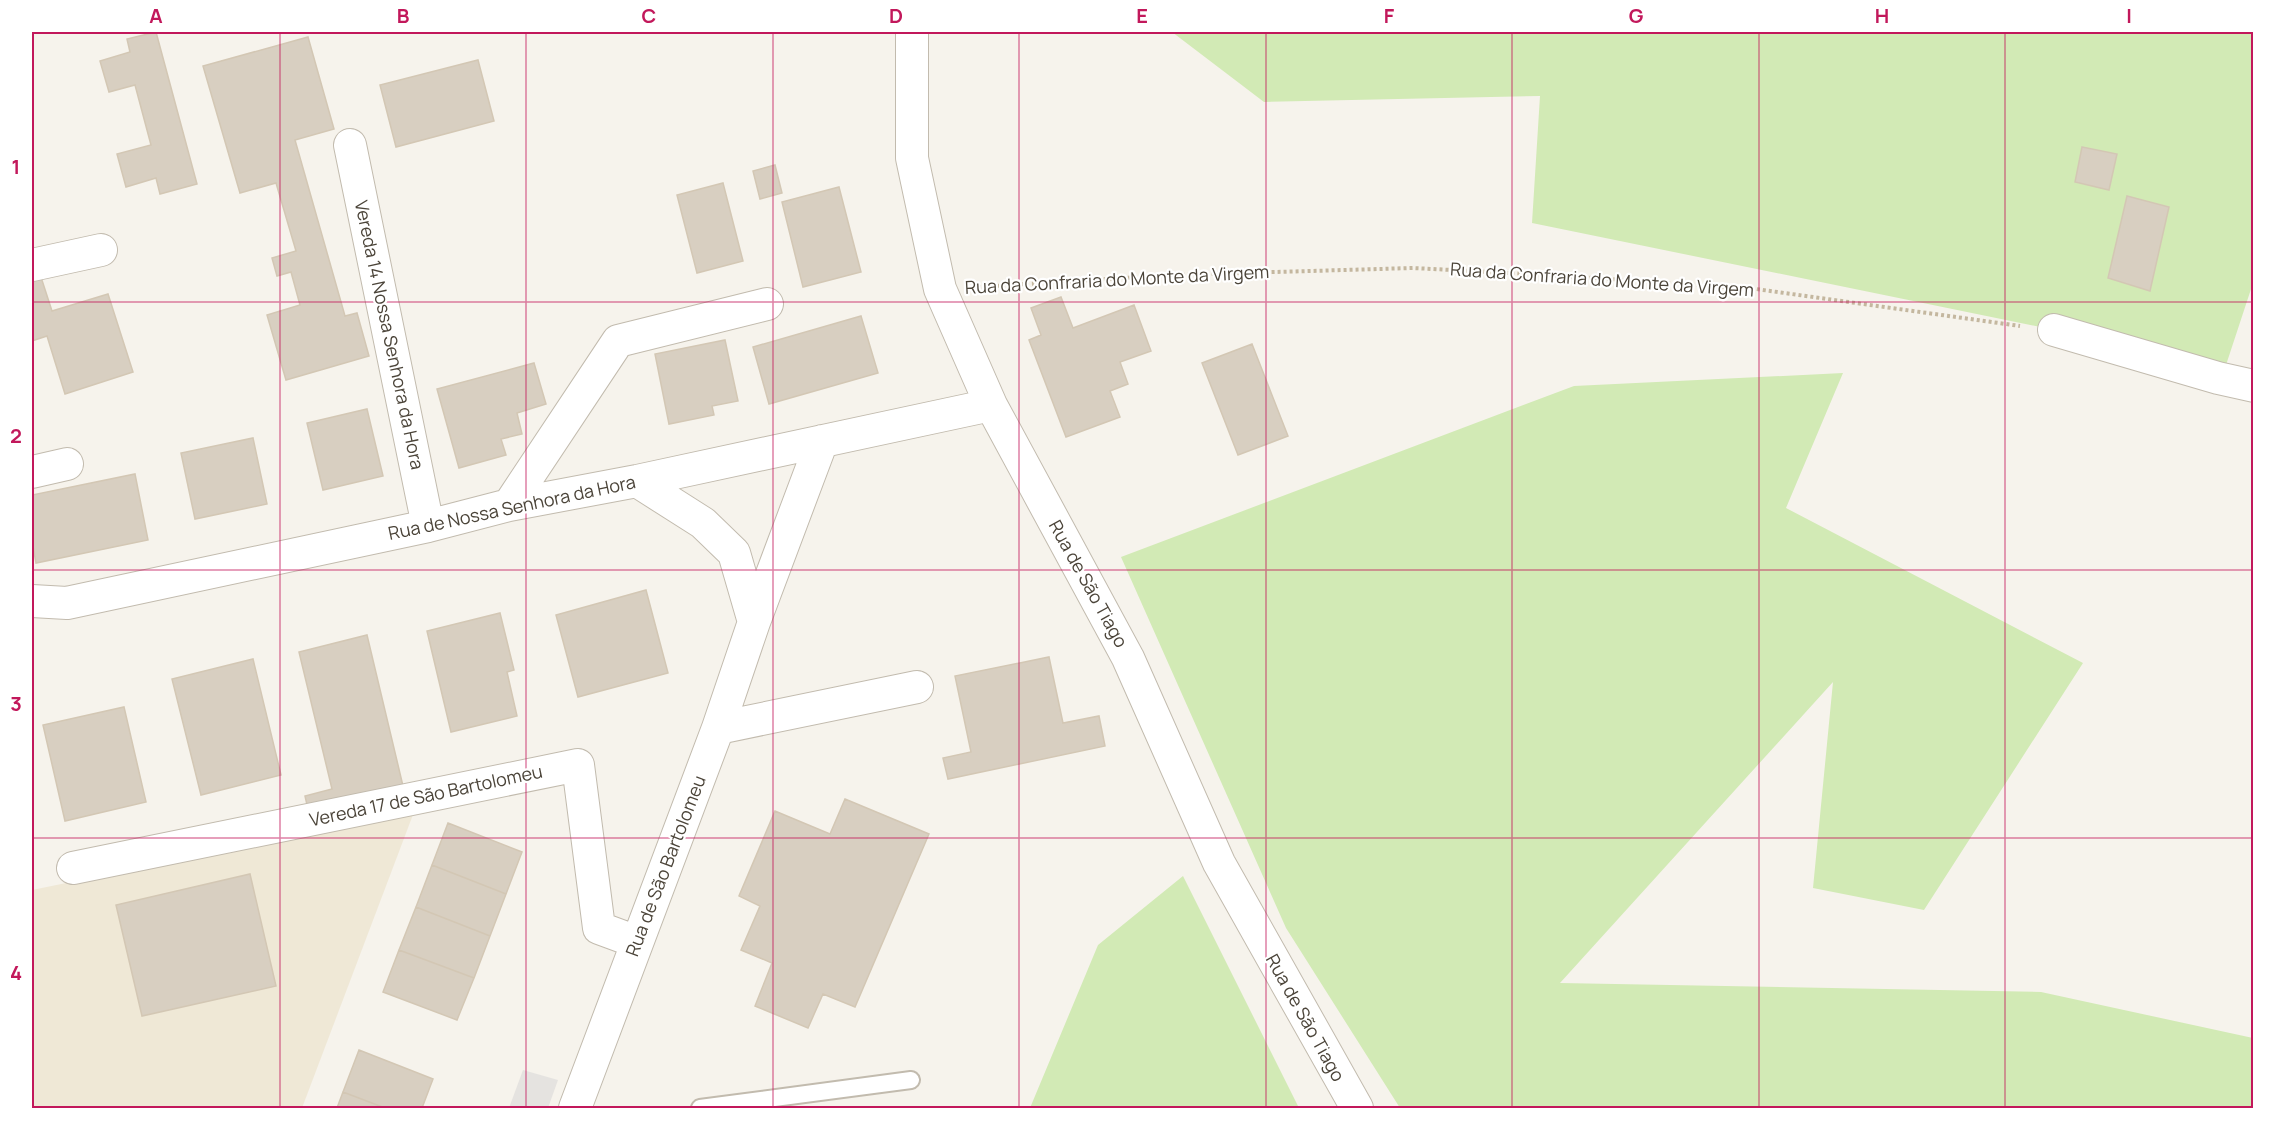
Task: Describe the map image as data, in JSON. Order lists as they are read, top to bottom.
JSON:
{
  "streets": {
    "street": [
      "Vereda 14 Nossa Senhora da Hora",
      "Rua de Nossa Senhora da Hora",
      "Rua de São Tiago",
      "Vereda 17 de São Bartolomeu",
      "Rua de São Bartolomeu"
    ],
    "path": ["Rua da Confraria do Monte da Virgem"]
  },
  "crossings": [
    ["Rua da Confraria do Monte da Virgem", "Rua de São Tiago"],
    ["Vereda 14 Nossa Senhora da Hora", "Rua de Nossa Senhora da Hora"],
    ["Rua de Nossa Senhora da Hora", "Rua de São Tiago"],
    ["Rua de Nossa Senhora da Hora", "Rua de São Bartolomeu"],
    ["Vereda 17 de São Bartolomeu", "Rua de São Bartolomeu"]
  ],
  "grid": {
    "columns": [
      "A",
      "B",
      "C",
      "D",
      "E",
      "F",
      "G",
      "H",
      "I"
    ],
    "rows": [
      "1",
      "2",
      "3",
      "4"
    ]
  }
}
